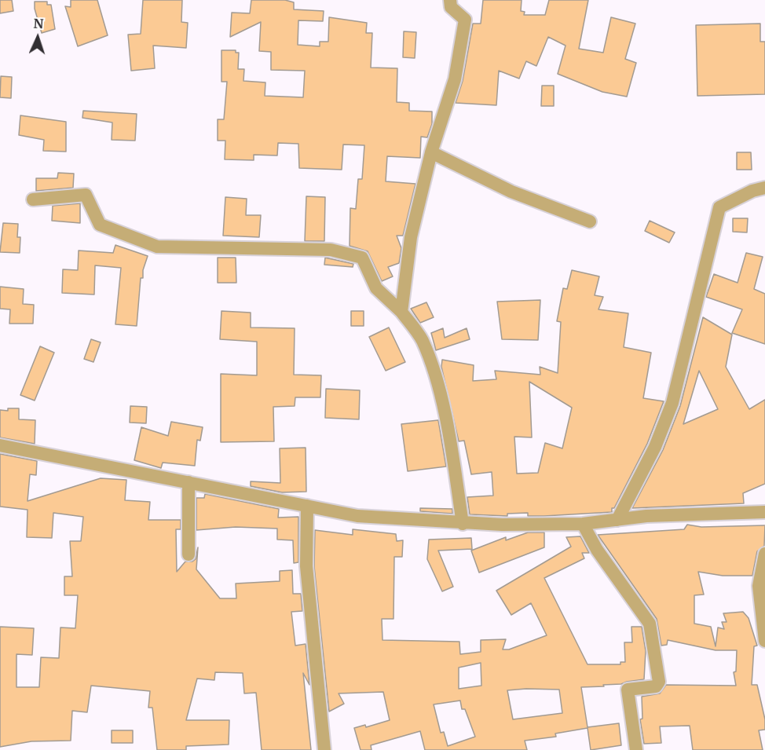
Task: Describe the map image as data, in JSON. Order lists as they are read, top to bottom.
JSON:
{
  "north": "top"
}
